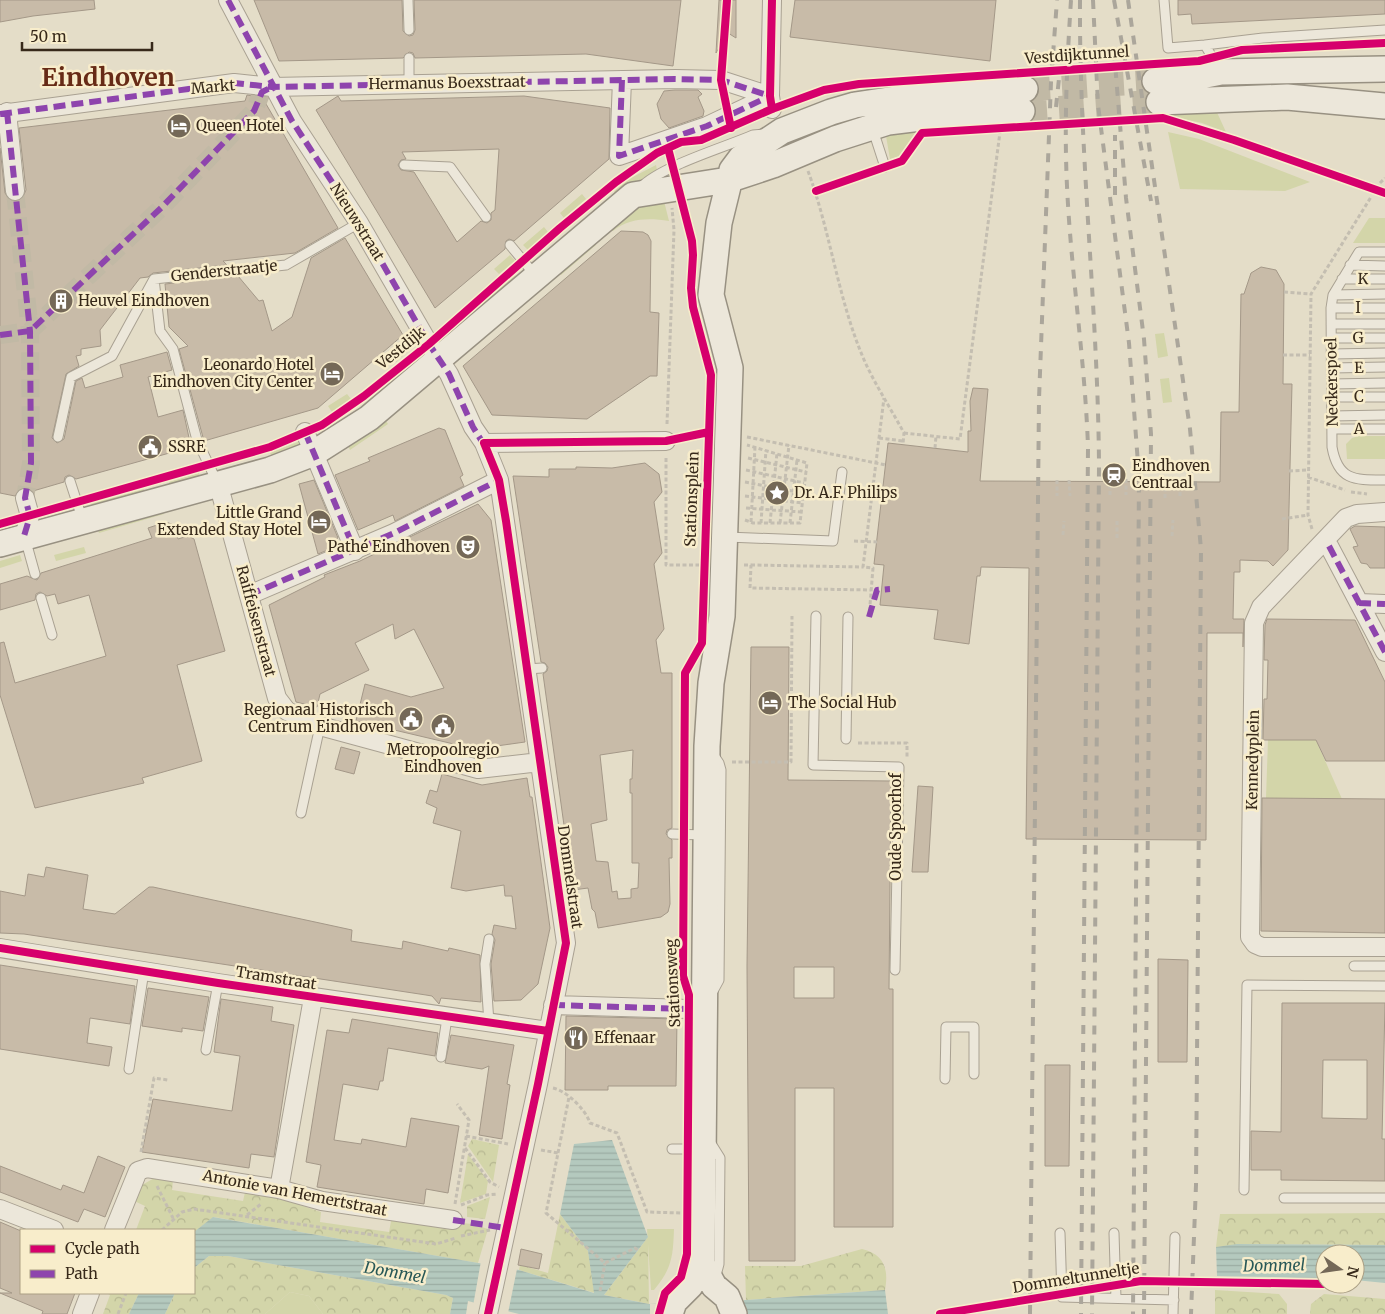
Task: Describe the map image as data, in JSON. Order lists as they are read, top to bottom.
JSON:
{
  "streets": {
    "street": [
      "Vestdijktunnel",
      "Hermanus Boexstraat",
      "Markt",
      "Nieuwstraat",
      "Stationsplein",
      "Raiffeisenstraat",
      "Kennedyplein",
      "Dommelstraat",
      "Tramstraat",
      "Stationsweg",
      "Antonie van Hemertstraat"
    ],
    "lane": [
      "Genderstraatje",
      "K",
      "I",
      "G",
      "E",
      "Neckerspoel",
      "C",
      "A",
      "Oude Spoorhof"
    ],
    "cycle path": ["Vestdijk", "Dommeltunneltje"]
  },
  "crossings": [
    ["Vestdijktunnel", "Hermanus Boexstraat"],
    ["Hermanus Boexstraat", "Markt"],
    ["Hermanus Boexstraat", "Nieuwstraat"],
    ["Markt", "Nieuwstraat"],
    ["Nieuwstraat", "Genderstraatje"],
    ["Nieuwstraat", "Dommelstraat"],
    ["Genderstraatje", "Raiffeisenstraat"],
    ["K", "Neckerspoel"],
    ["I", "Neckerspoel"],
    ["G", "Neckerspoel"],
    ["E", "Neckerspoel"],
    ["Neckerspoel", "C"],
    ["Neckerspoel", "A"],
    ["Stationsplein", "Dommelstraat"],
    ["Stationsplein", "Stationsweg"],
    ["Raiffeisenstraat", "Dommelstraat"],
    ["Dommelstraat", "Tramstraat"]
  ],
  "districts": ["Eindhoven"],
  "water": ["Dommel"],
  "places": {
    "hotel": [
      "Queen Hotel",
      "Leonardo Hotel Eindhoven City Center",
      "Little Grand Extended Stay Hotel",
      "The Social Hub"
    ],
    "building": ["Heuvel Eindhoven"],
    "public building": ["SSRE", "Regionaal Historisch Centrum Eindhoven", "Metropoolregio Eindhoven"],
    "station": ["Eindhoven Centraal"],
    "place": ["Dr. A.F. Philips"],
    "theatre": ["Pathé Eindhoven"],
    "restaurant": ["Effenaar"]
  },
  "legend": ["Cycle path", "Path"],
  "scale_bar": "50 m",
  "north": "right"
}
